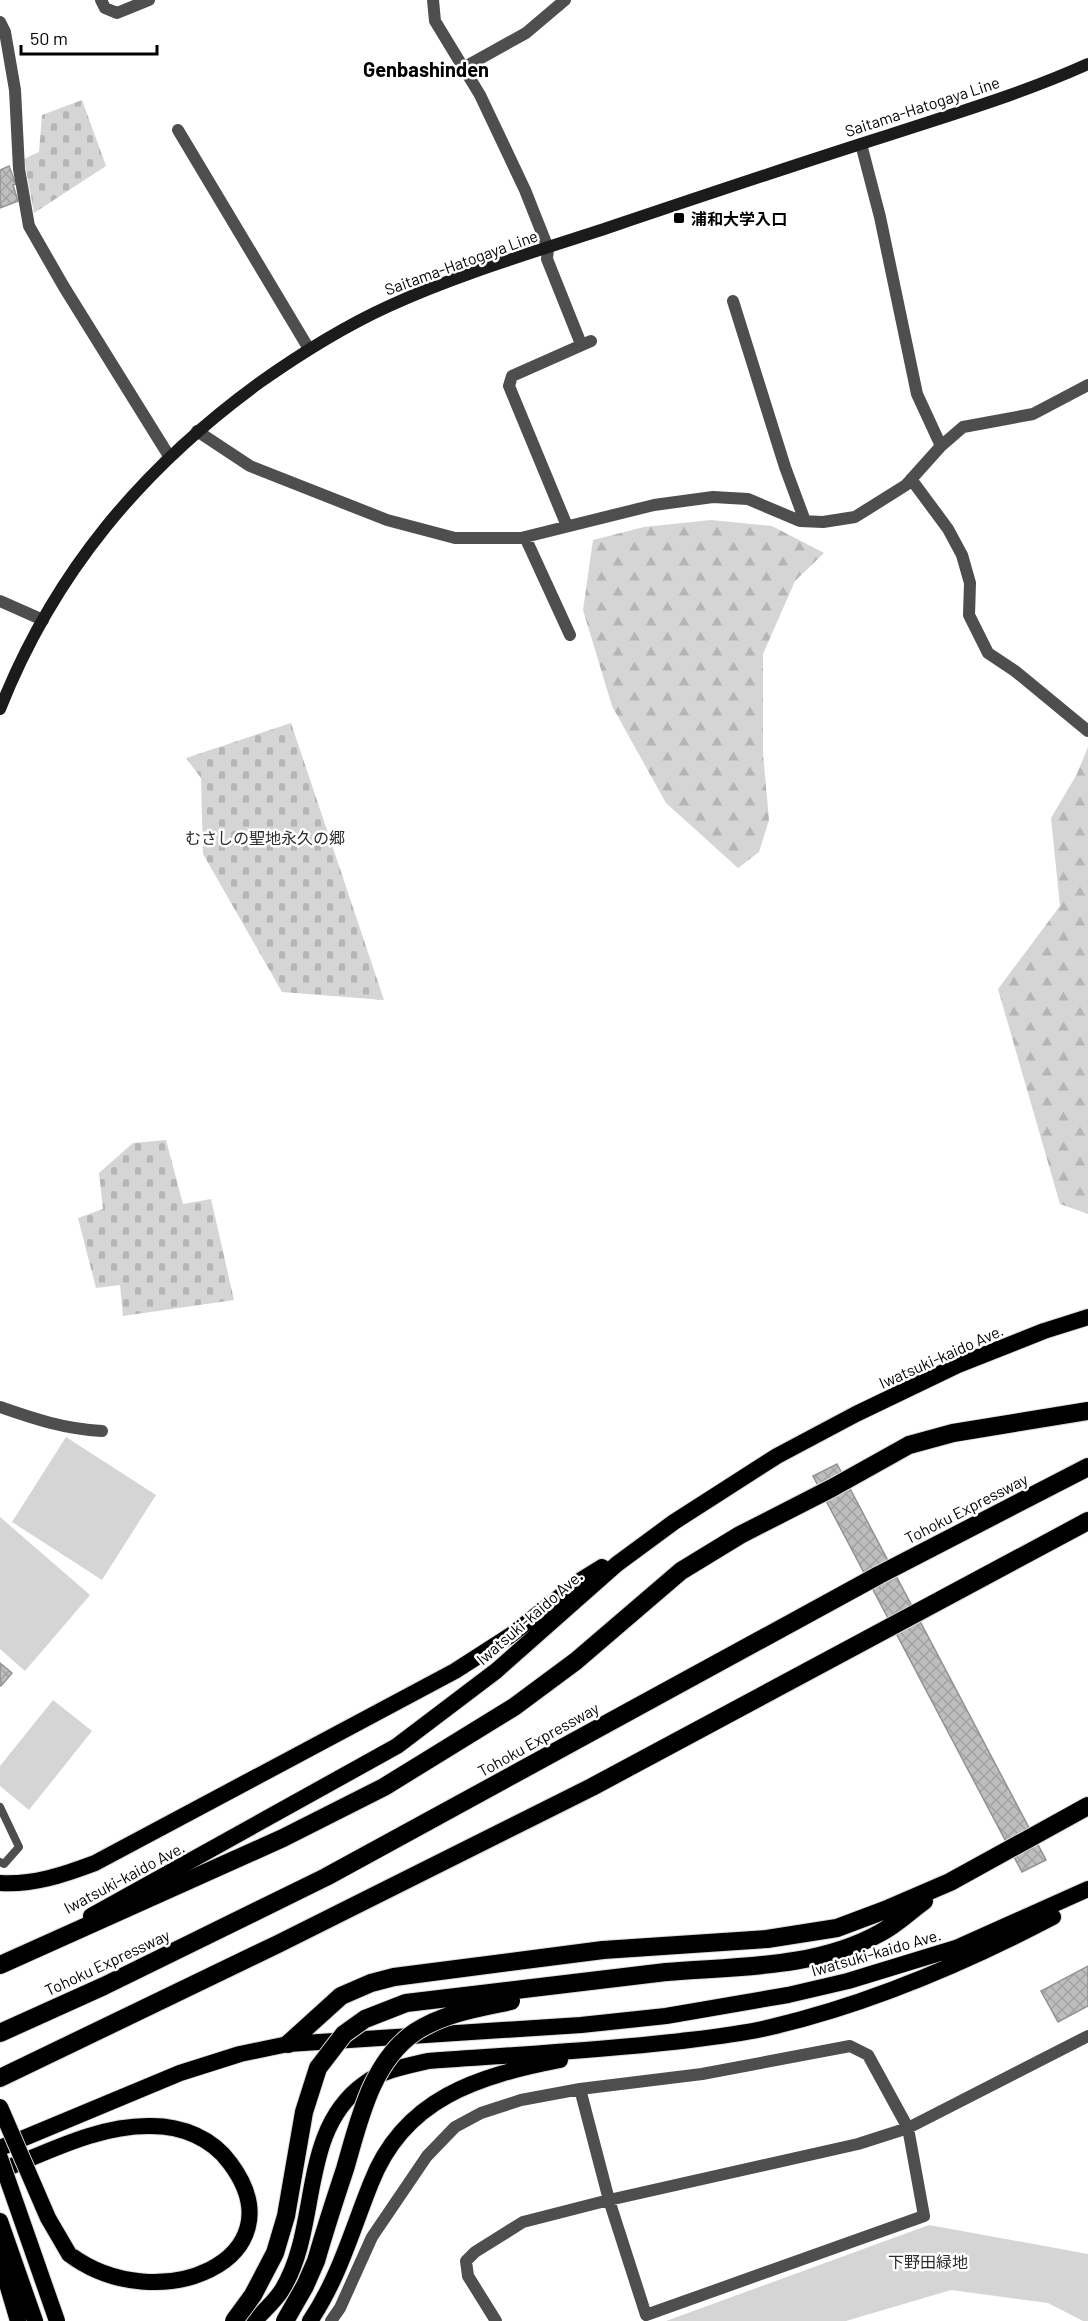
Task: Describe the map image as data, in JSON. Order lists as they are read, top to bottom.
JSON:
{
  "streets": {
    "highway": ["Iwatsuki-kaido Ave.", "Tohoku Expressway"],
    "main road": ["Saitama-Hatogaya Line"]
  },
  "districts": ["Genbashinden"],
  "parks": ["むさしの聖地永久の郷", "下野田緑地"],
  "places": {
    "transit": ["浦和大学入口"]
  },
  "scale_bar": "50 m"
}
